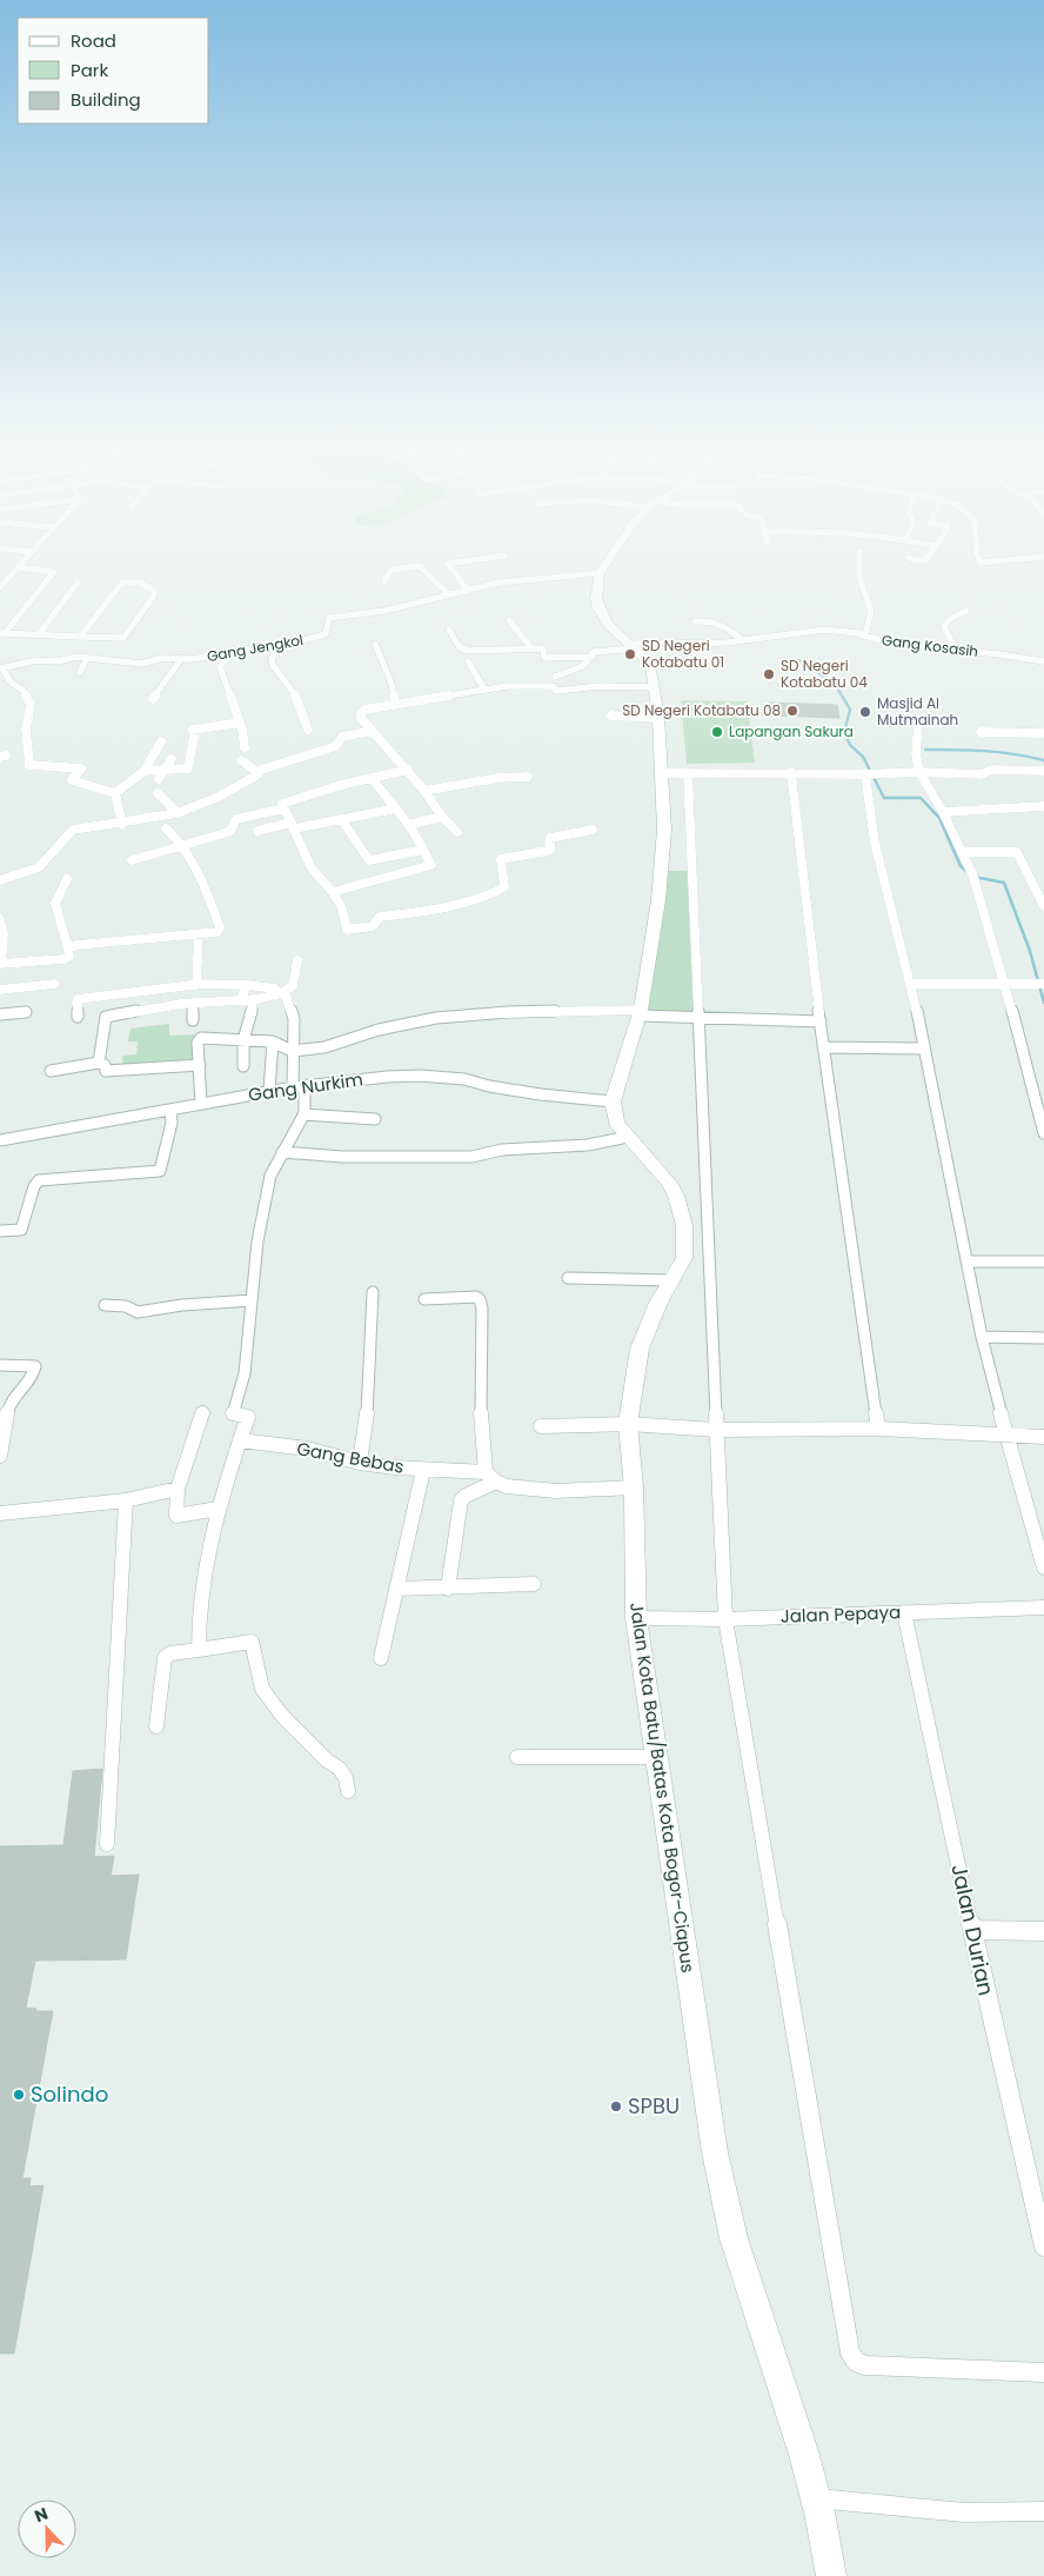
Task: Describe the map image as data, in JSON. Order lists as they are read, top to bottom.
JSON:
{
  "streets": {
    "main road": ["Jalan Kota Batu/Batas Kota Bogor–Ciapus"],
    "street": [
      "Gang Kosasih",
      "Gang Jengkol",
      "Gang Nurkim",
      "Gang Bebas",
      "Jalan Pepaya",
      "Jalan Durian"
    ]
  },
  "crossings": [
    ["Gang Nurkim", "Jalan Kota Batu/Batas Kota Bogor–Ciapus"],
    ["Jalan Pepaya", "Jalan Kota Batu/Batas Kota Bogor–Ciapus"],
    ["Jalan Pepaya", "Jalan Durian"]
  ],
  "places": [
    "SD Negeri Kotabatu 01",
    "SD Negeri Kotabatu 04",
    "SD Negeri Kotabatu 08",
    "Masjid Al Mutmainah",
    "Lapangan Sakura",
    "Solindo",
    "SPBU"
  ],
  "legend": ["Road", "Park", "Building"],
  "north": "top"
}
